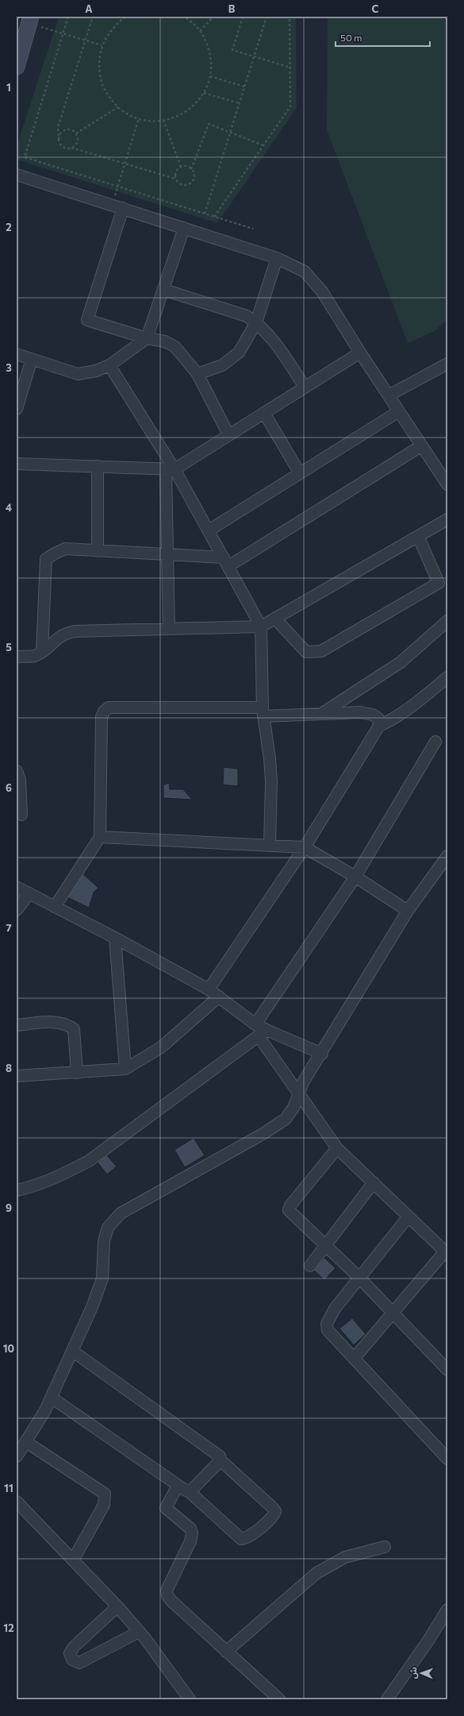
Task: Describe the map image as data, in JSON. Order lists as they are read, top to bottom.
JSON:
{
  "scale_bar": "50 m",
  "north": "left",
  "grid": {
    "columns": ["A", "B", "C"],
    "rows": [
      "1",
      "2",
      "3",
      "4",
      "5",
      "6",
      "7",
      "8",
      "9",
      "10",
      "11",
      "12"
    ]
  }
}
